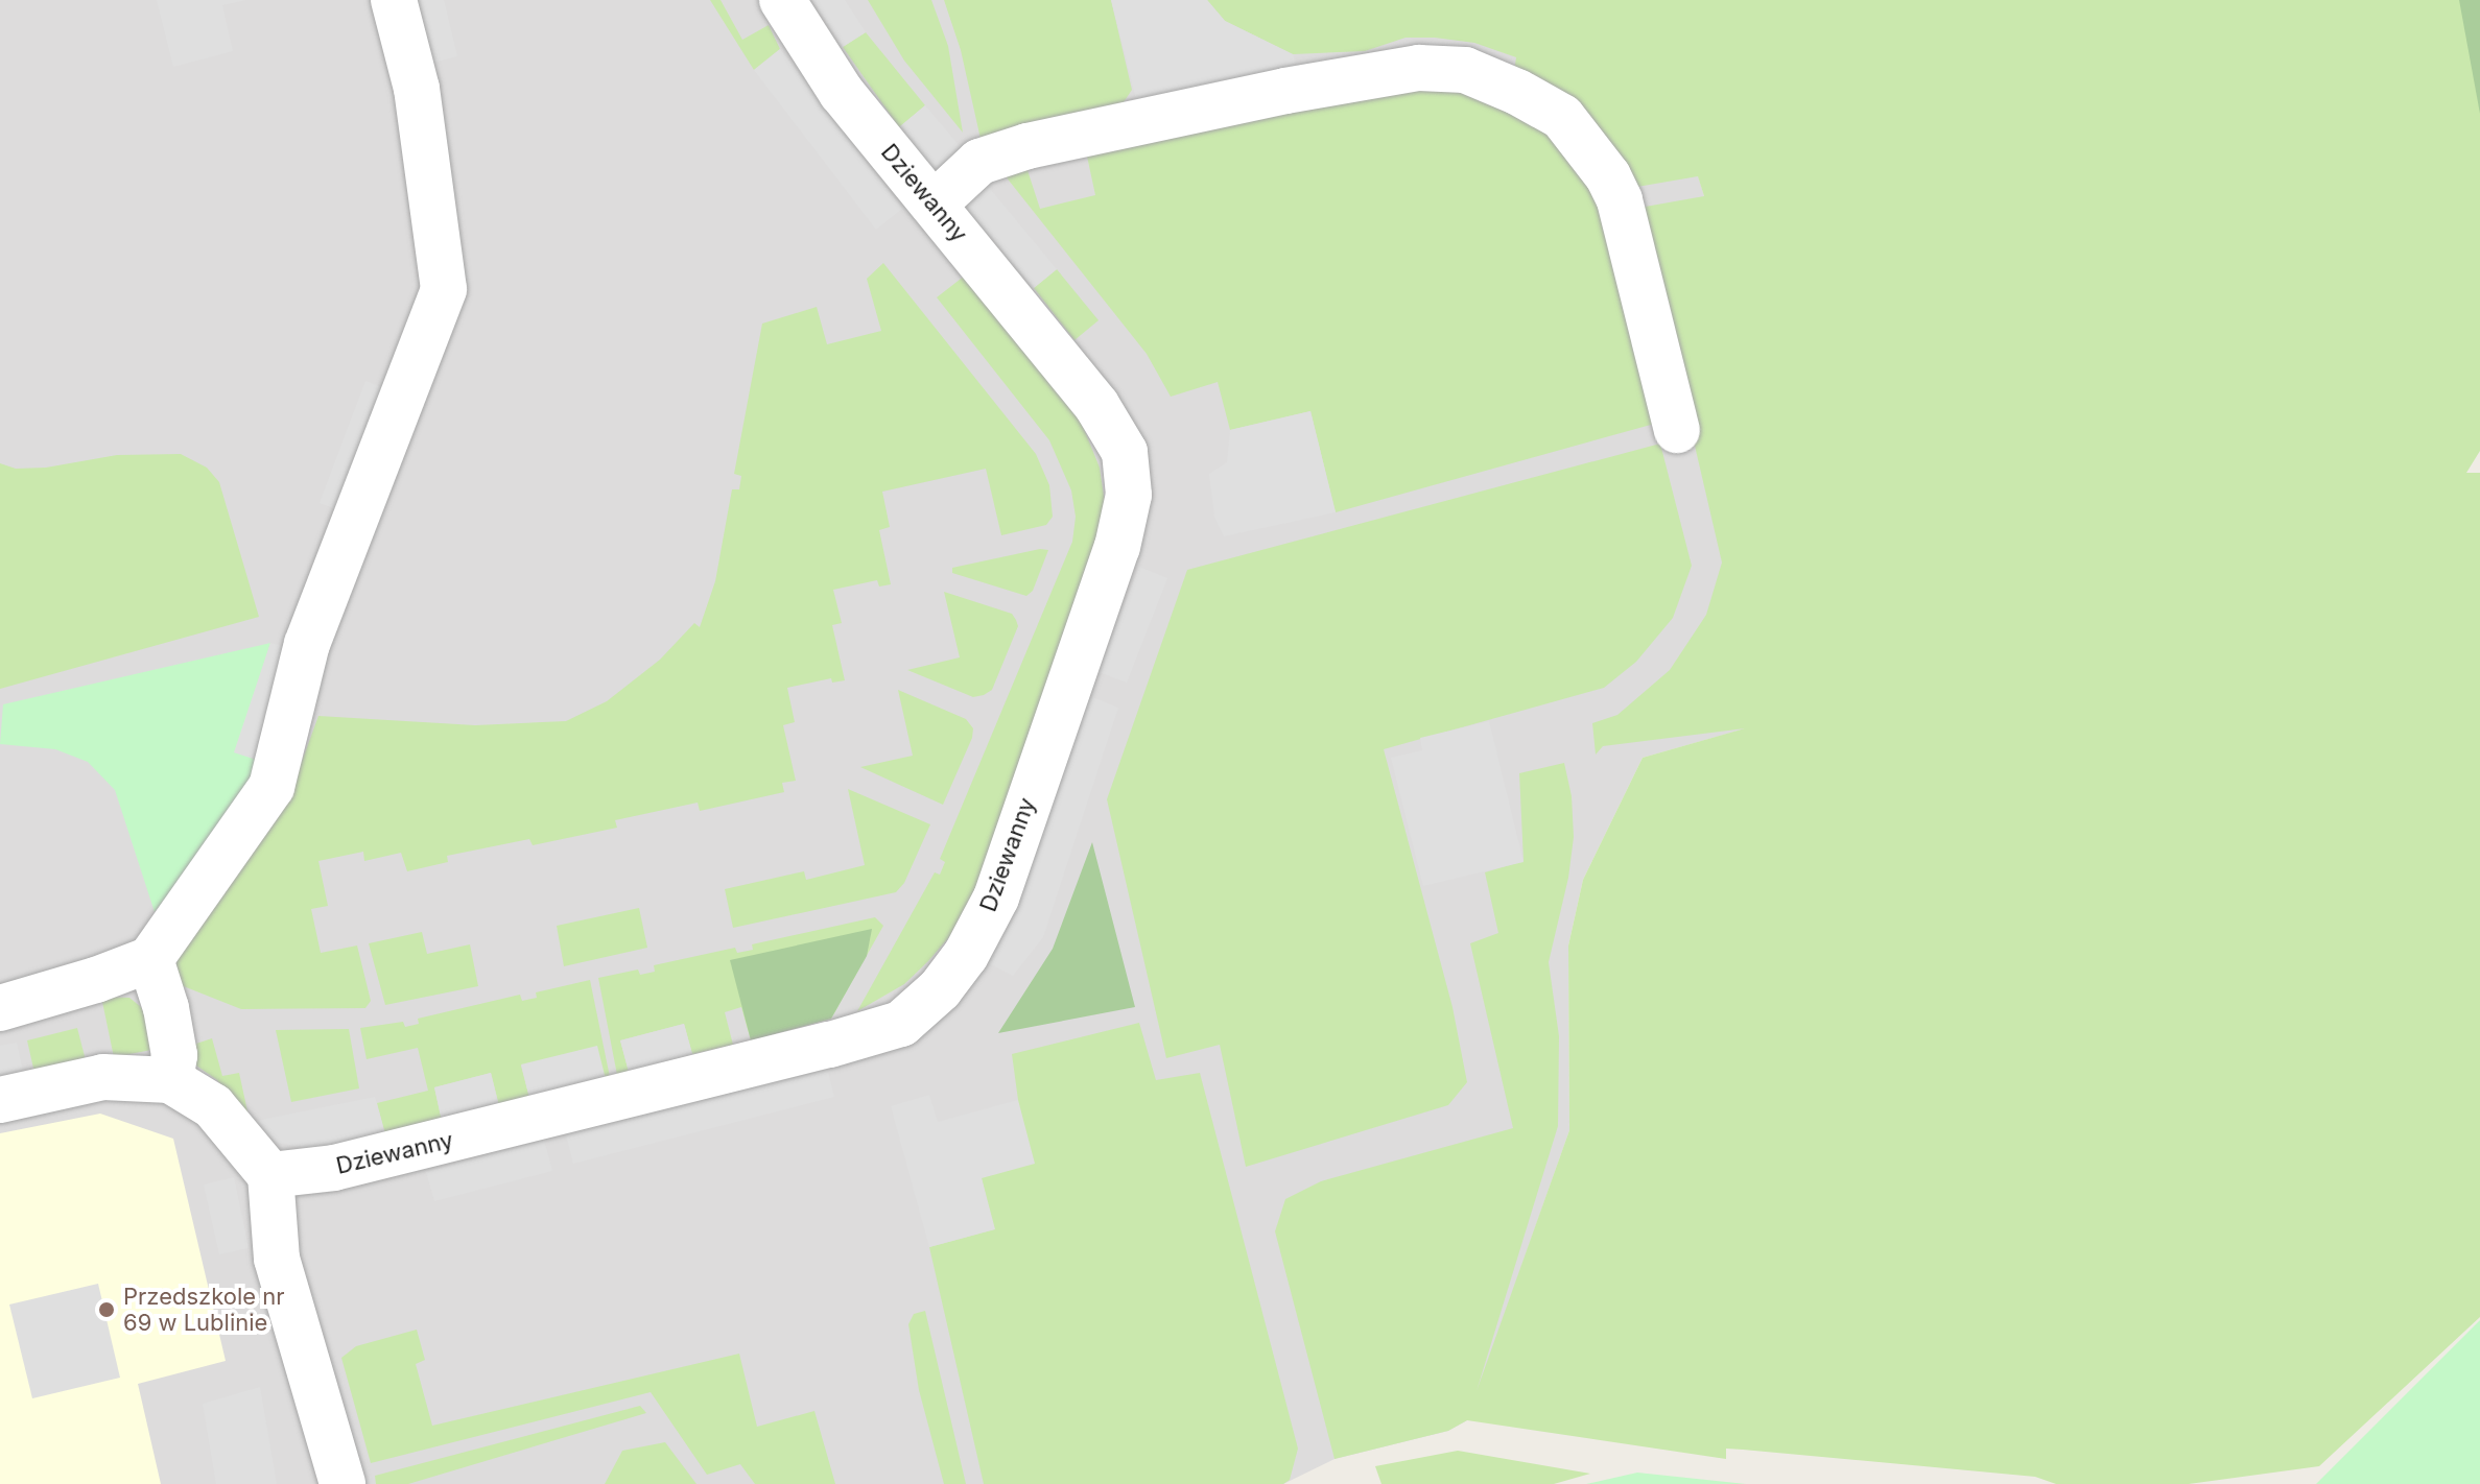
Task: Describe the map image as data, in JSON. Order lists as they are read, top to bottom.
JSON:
{
  "streets": {
    "street": ["Dziewanny"]
  },
  "places": ["Przedszkole nr 69 w Lublinie"]
}
